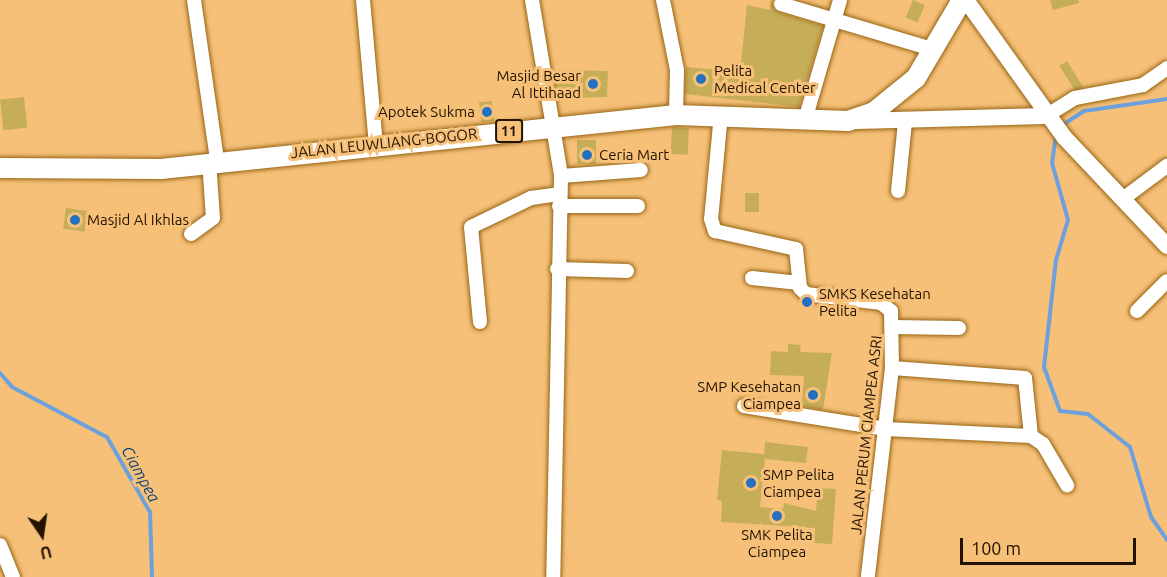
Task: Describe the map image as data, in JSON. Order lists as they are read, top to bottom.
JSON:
{
  "streets": {
    "highway": ["11", "JALAN LEUWLIANG-BOGOR"],
    "street": ["JALAN PERUM CIAMPEA ASRI"]
  },
  "water": ["Ciampea"],
  "places": [
    "Pelita Medical Center",
    "Masjid Besar Al Ittihaad",
    "Apotek Sukma",
    "Ceria Mart",
    "Masjid Al Ikhlas",
    "SMKS Kesehatan Pelita",
    "SMP Kesehatan Ciampea",
    "SMP Pelita Ciampea",
    "SMK Pelita Ciampea"
  ],
  "scale_bar": "100 m",
  "north": "bottom"
}
